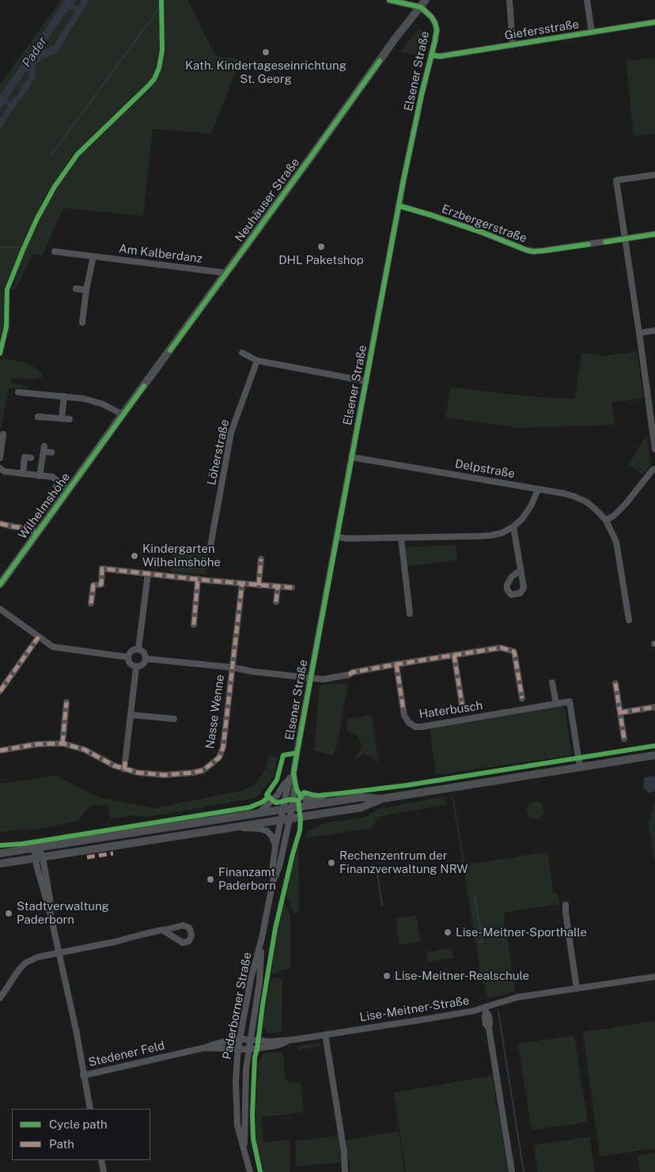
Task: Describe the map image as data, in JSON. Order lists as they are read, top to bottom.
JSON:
{
  "streets": {
    "main road": ["Neuhäuser Straße", "Wilhelmshöhe"],
    "street": [
      "Giefersstraße",
      "Elsener Straße",
      "Erzbergerstraße",
      "Am Kalberdanz",
      "Löherstraße",
      "Delpstraße",
      "Haterbusch",
      "Nasse Wenne",
      "Paderborner Straße",
      "Lise-Meitner-Straße",
      "Stedener Feld"
    ]
  },
  "crossings": [
    ["Giefersstraße", "Elsener Straße"],
    ["Elsener Straße", "Neuhäuser Straße"],
    ["Elsener Straße", "Erzbergerstraße"],
    ["Elsener Straße", "Delpstraße"],
    ["Elsener Straße", "Paderborner Straße"],
    ["Neuhäuser Straße", "Am Kalberdanz"],
    ["Neuhäuser Straße", "Wilhelmshöhe"],
    ["Paderborner Straße", "Lise-Meitner-Straße"],
    ["Paderborner Straße", "Stedener Feld"],
    ["Lise-Meitner-Straße", "Stedener Feld"]
  ],
  "water": ["Pader"],
  "places": [
    "Kath. Kindertageseinrichtung St. Georg",
    "DHL Paketshop",
    "Kindergarten Wilhelmshöhe",
    "Rechenzentrum der Finanzverwaltung NRW",
    "Finanzamt Paderborn",
    "Stadtverwaltung Paderborn",
    "Lise-Meitner-Sporthalle",
    "Lise-Meitner-Realschule"
  ],
  "legend": ["Cycle path", "Path"]
}
